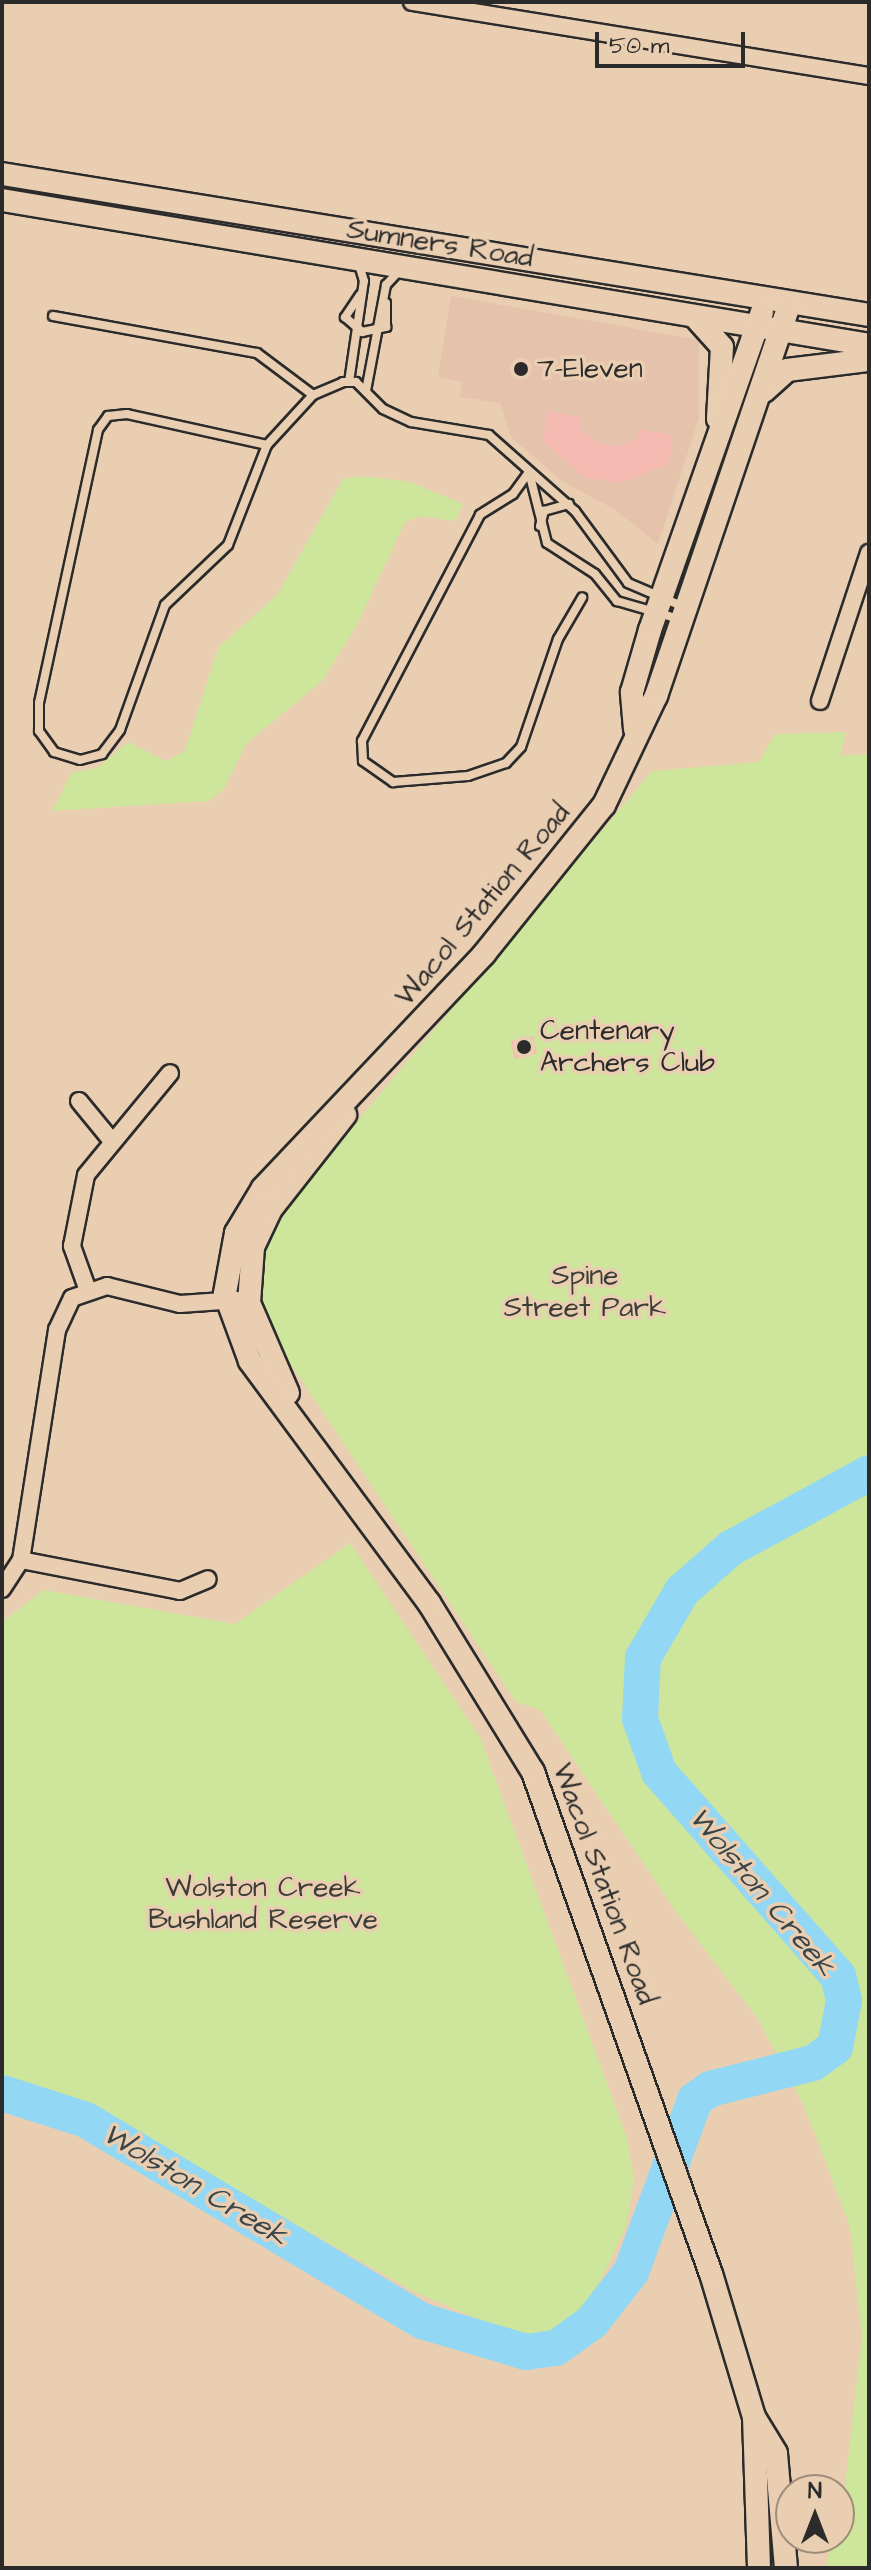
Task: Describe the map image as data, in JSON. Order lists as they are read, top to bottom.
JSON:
{
  "streets": {
    "main road": ["Sumners Road", "Wacol Station Road"]
  },
  "crossings": [
    ["Sumners Road", "Wacol Station Road"]
  ],
  "water": ["Wolston Creek"],
  "parks": ["Spine Street Park", "Wolston Creek Bushland Reserve"],
  "places": ["7-Eleven", "Centenary Archers Club"],
  "scale_bar": "50 m",
  "north": "top"
}
